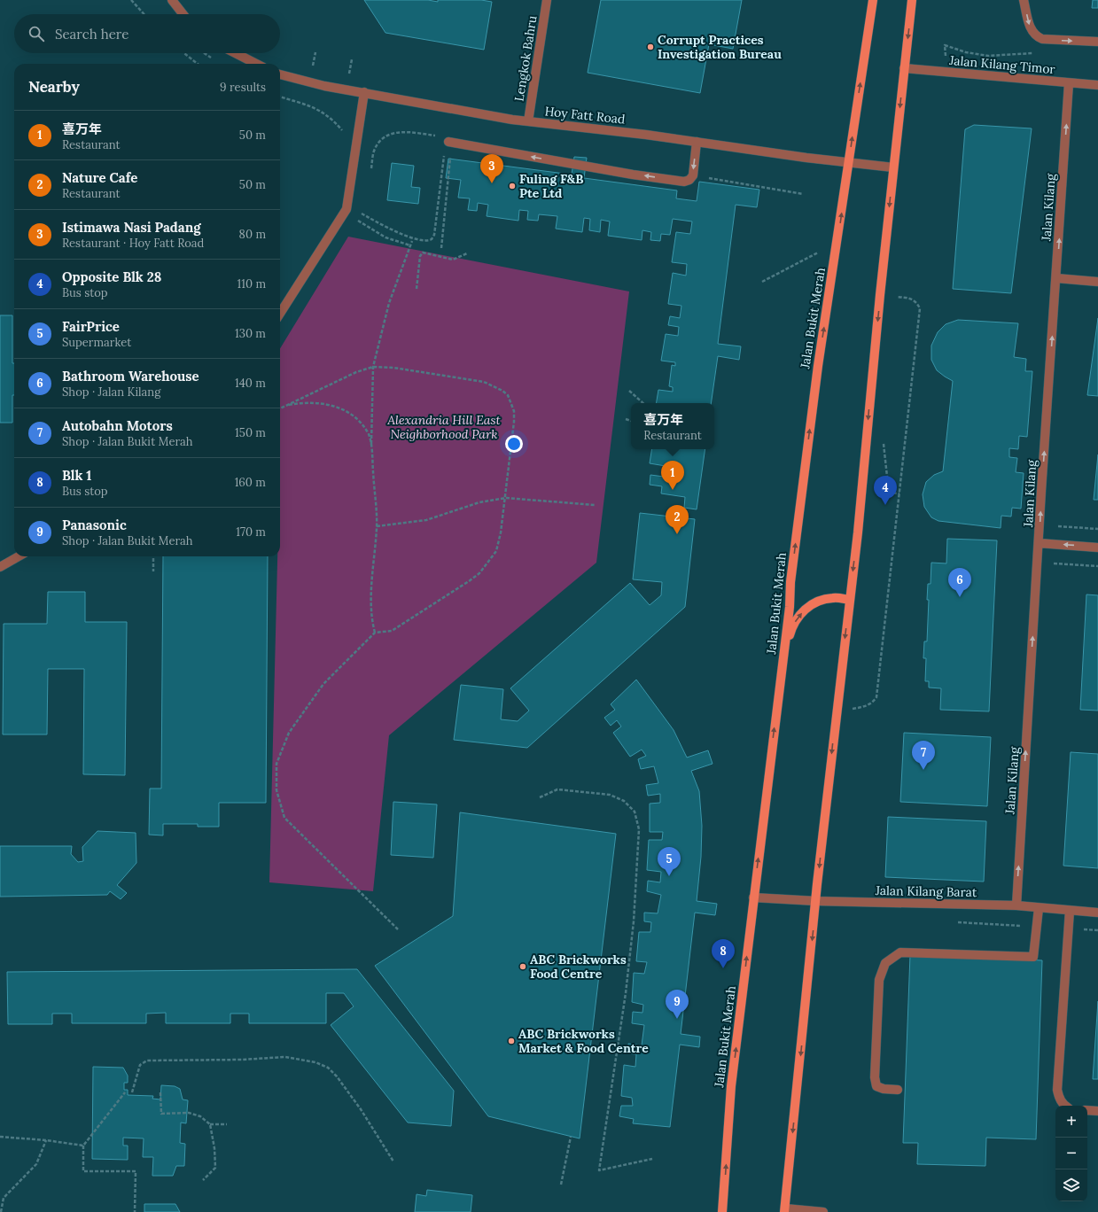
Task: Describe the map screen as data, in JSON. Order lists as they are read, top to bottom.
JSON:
{
  "streets": {
    "main road": ["Jalan Bukit Merah"],
    "street": [
      "Lengkok Bahru",
      "Jalan Kilang Timor",
      "Hoy Fatt Road",
      "Jalan Kilang",
      "Jalan Kilang Barat"
    ]
  },
  "crossings": [
    ["Lengkok Bahru", "Hoy Fatt Road"],
    ["Jalan Kilang Timor", "Jalan Kilang"],
    ["Hoy Fatt Road", "Jalan Bukit Merah"],
    ["Jalan Kilang", "Jalan Kilang Barat"],
    ["Jalan Bukit Merah", "Jalan Kilang Barat"]
  ],
  "one_way": ["Jalan Kilang"],
  "parks": ["Alexandria Hill East Neighborhood Park"],
  "places": [
    "Corrupt Practices Investigation Bureau",
    "Fuling F&B Pte Ltd",
    "ABC Brickworks Food Centre",
    "ABC Brickworks Market & Food Centre"
  ],
  "page": {
    "search": "Search here",
    "heading": ["Nearby", "9 results"],
    "list": [
      {
        "mark": "1",
        "name": "喜万年",
        "note": "Restaurant",
        "value": "50 m"
      },
      {
        "mark": "2",
        "name": "Nature Cafe",
        "note": "Restaurant",
        "value": "50 m"
      },
      {
        "mark": "3",
        "name": "Istimawa Nasi Padang",
        "note": "Restaurant · Hoy Fatt Road",
        "value": "80 m"
      },
      {
        "mark": "4",
        "name": "Opposite Blk 28",
        "note": "Bus stop",
        "value": "110 m"
      },
      {
        "mark": "5",
        "name": "FairPrice",
        "note": "Supermarket",
        "value": "130 m"
      },
      {
        "mark": "6",
        "name": "Bathroom Warehouse",
        "note": "Shop · Jalan Kilang",
        "value": "140 m"
      },
      {
        "mark": "7",
        "name": "Autobahn Motors",
        "note": "Shop · Jalan Bukit Merah",
        "value": "150 m"
      },
      {
        "mark": "8",
        "name": "Blk 1",
        "note": "Bus stop",
        "value": "160 m"
      },
      {
        "mark": "9",
        "name": "Panasonic",
        "note": "Shop · Jalan Bukit Merah",
        "value": "170 m"
      }
    ],
    "pins": [
      "3",
      "1",
      "4",
      "2",
      "6",
      "7",
      "5",
      "8",
      "9"
    ],
    "popup": ["喜万年", "Restaurant"],
    "map_buttons": ["+", "−"]
  }
}
